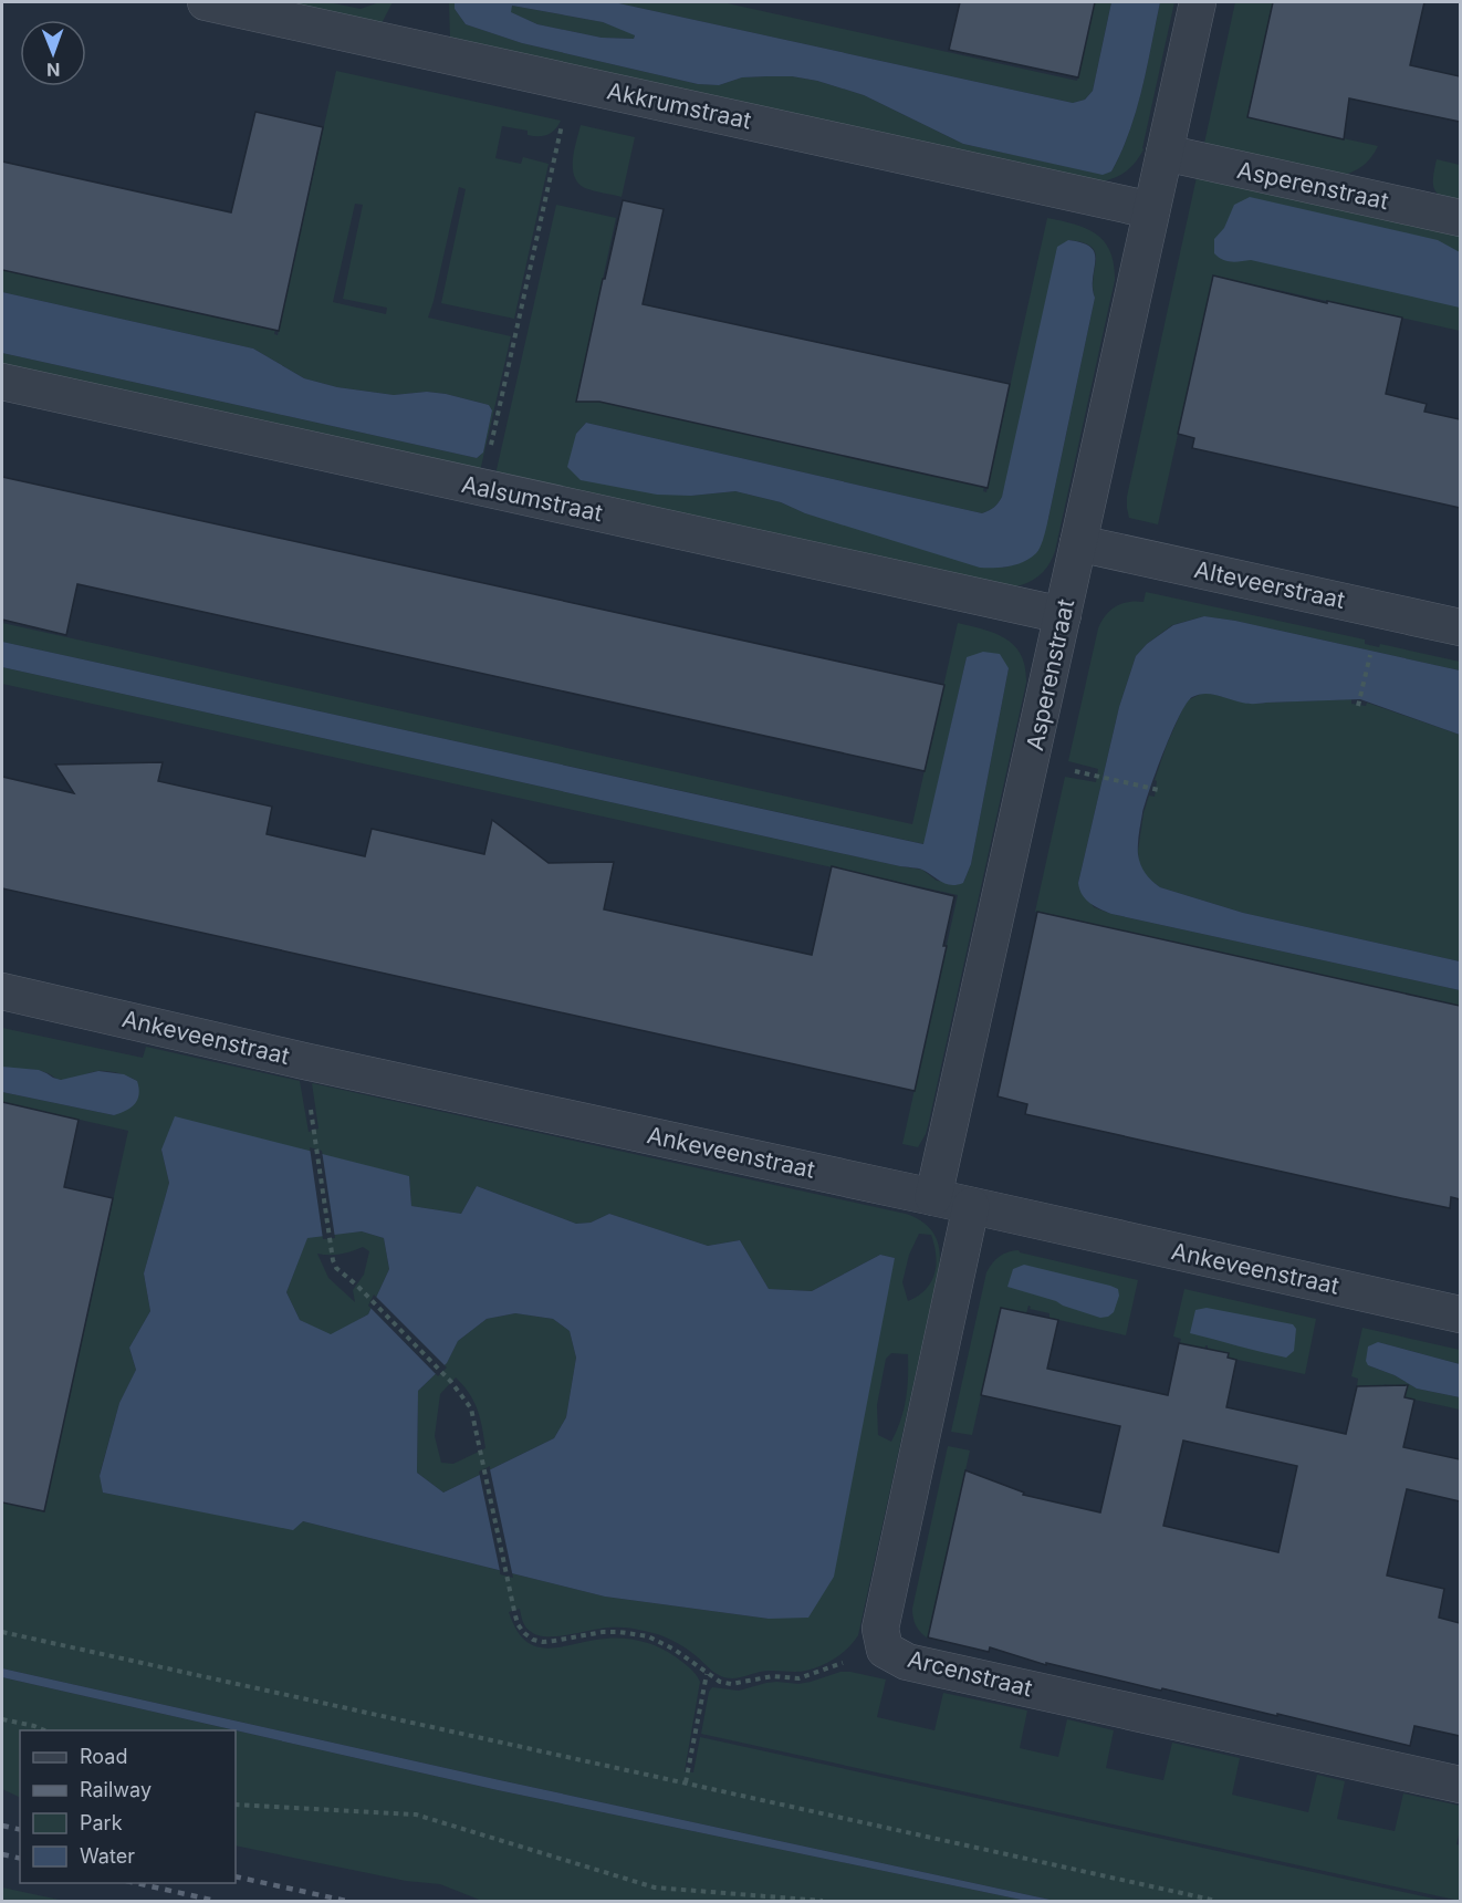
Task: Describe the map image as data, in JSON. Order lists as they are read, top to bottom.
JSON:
{
  "streets": {
    "street": [
      "Akkrumstraat",
      "Asperenstraat",
      "Aalsumstraat",
      "Alteveerstraat",
      "Ankeveenstraat",
      "Arcenstraat"
    ]
  },
  "crossings": [
    ["Akkrumstraat", "Asperenstraat"],
    ["Asperenstraat", "Aalsumstraat"],
    ["Asperenstraat", "Alteveerstraat"],
    ["Asperenstraat", "Ankeveenstraat"],
    ["Ankeveenstraat", "Arcenstraat"]
  ],
  "legend": [
    "Road",
    "Railway",
    "Park",
    "Water"
  ],
  "north": "bottom"
}
